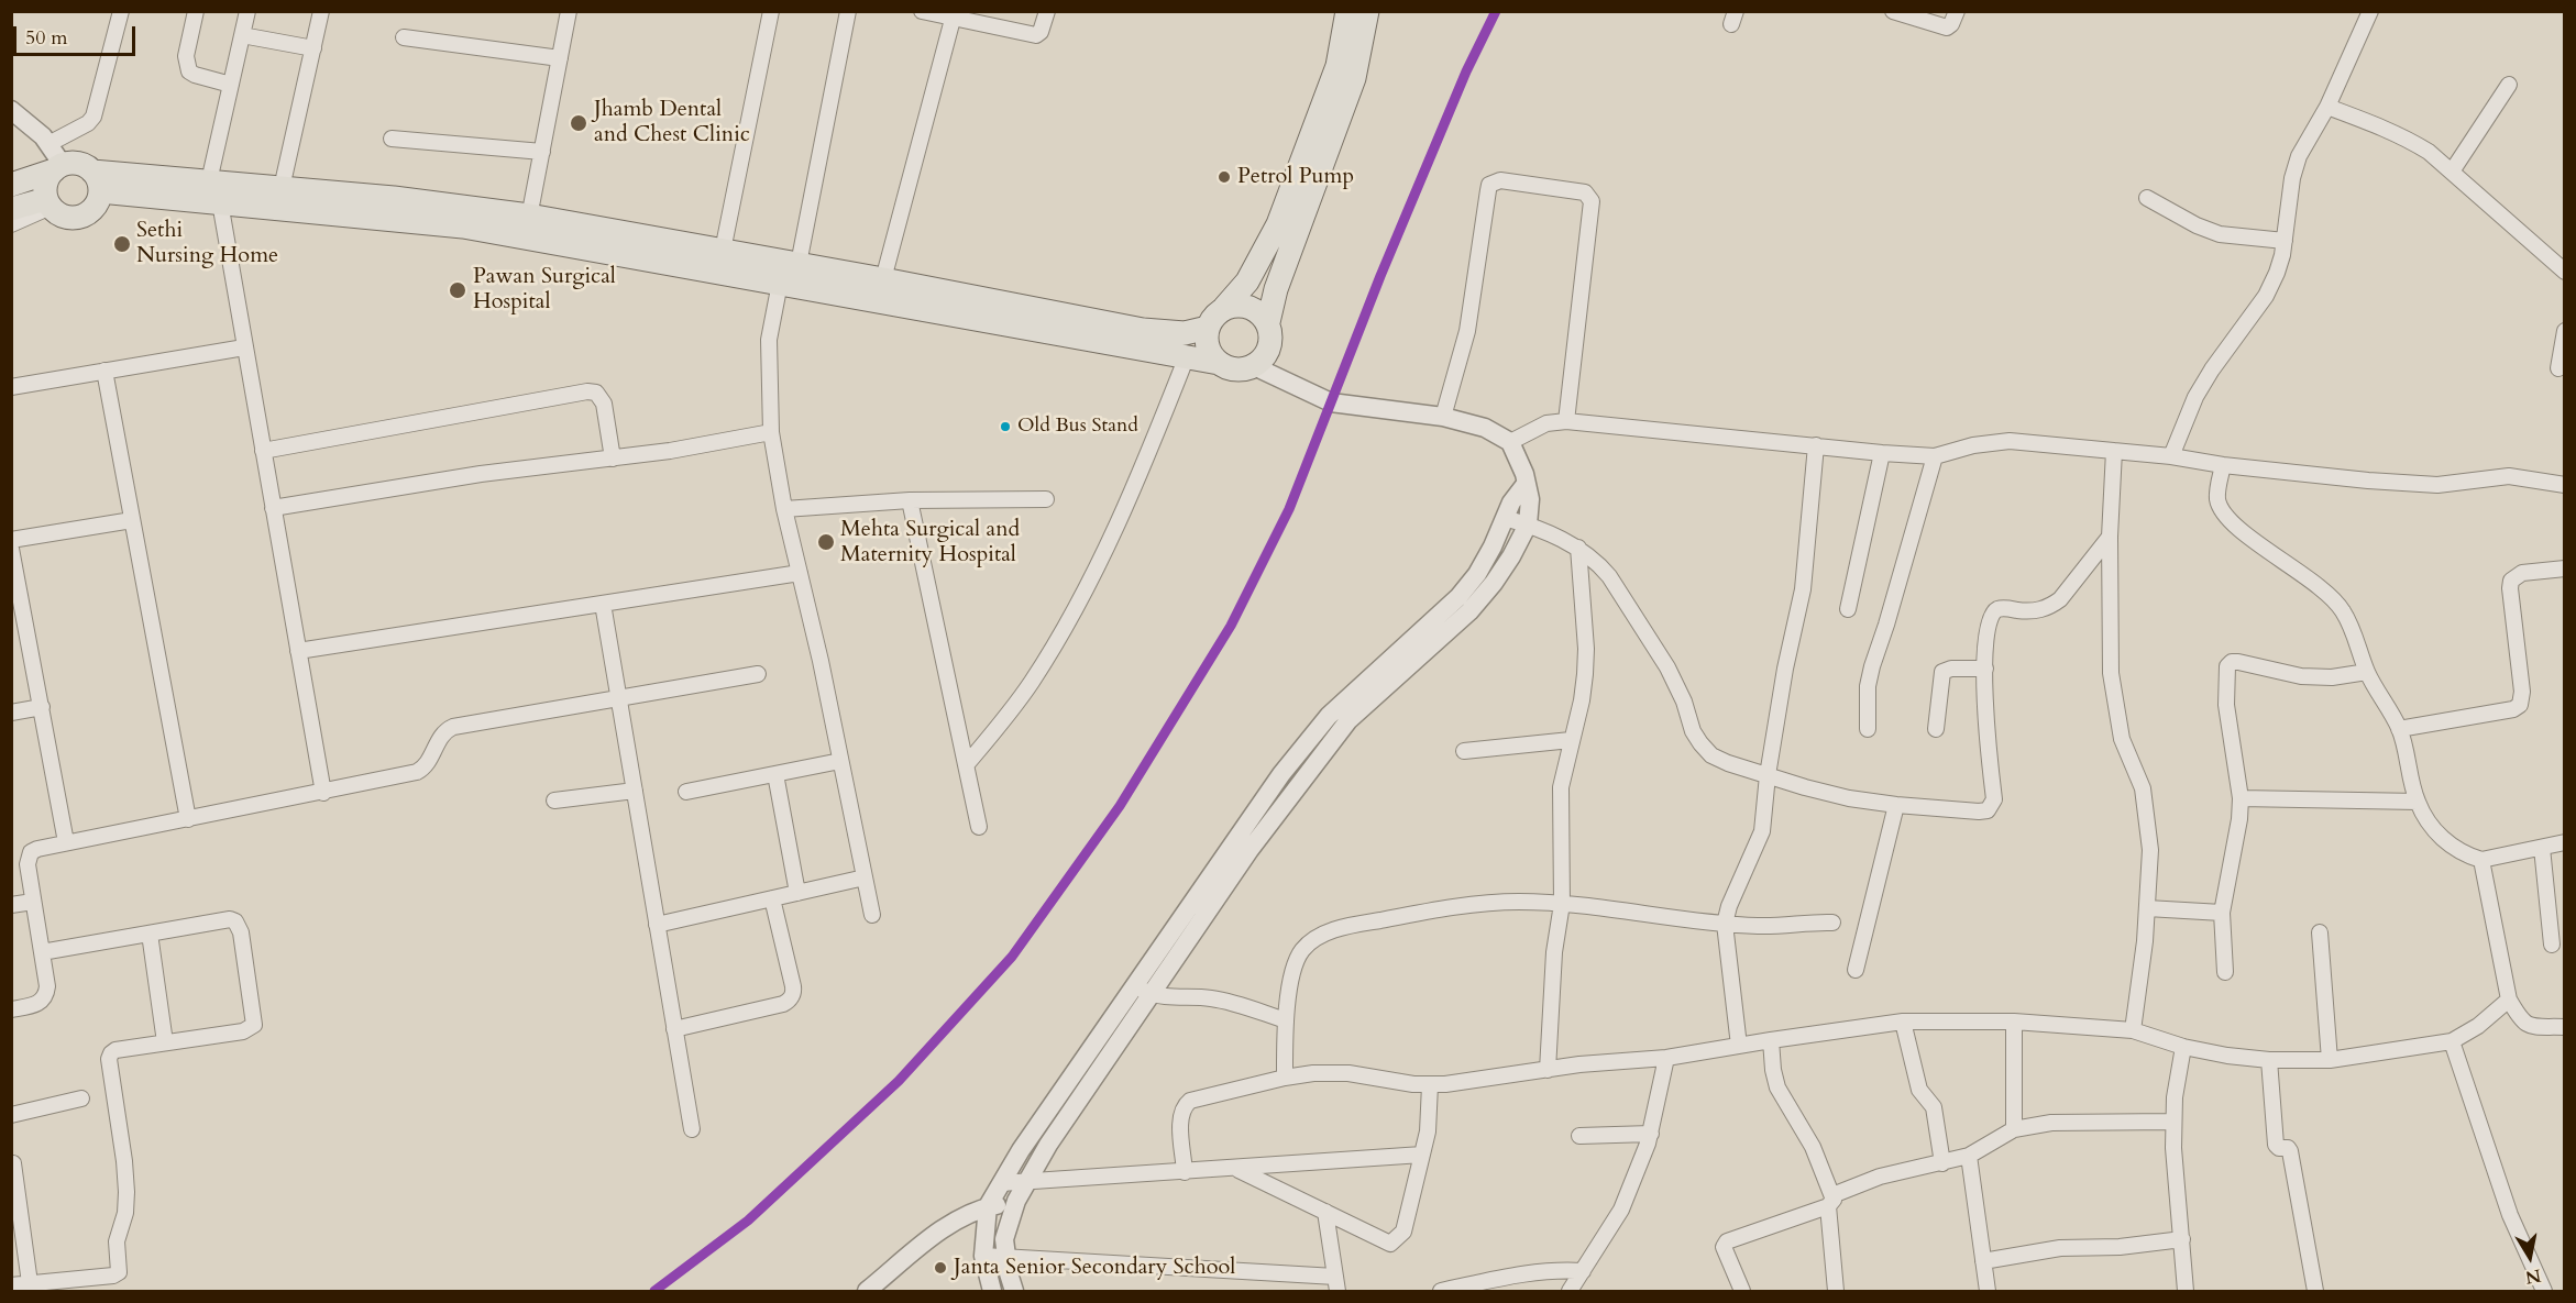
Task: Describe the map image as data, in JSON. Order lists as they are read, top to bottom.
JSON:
{
  "places": [
    "Jhamb Dental and Chest Clinic",
    "Petrol Pump",
    "Sethi Nursing Home",
    "Pawan Surgical Hospital",
    "Old Bus Stand",
    "Mehta Surgical and Maternity Hospital",
    "Janta Senior Secondary School"
  ],
  "scale_bar": "50 m",
  "north": "bottom"
}
